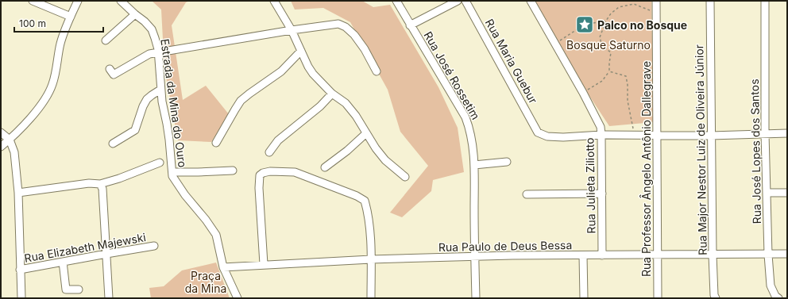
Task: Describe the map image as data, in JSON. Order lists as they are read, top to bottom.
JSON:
{
  "streets": {
    "street": [
      "Rua Maria Guebur",
      "Rua José Rossetim",
      "Estrada da Mina do Ouro",
      "Rua Major Nestor Luiz de Oliveira Júnior",
      "Rua José Lopes dos Santos",
      "Rua Professor Ângelo Antônio Dallegrave",
      "Rua Julieta Ziliotto",
      "Rua Paulo de Deus Bessa",
      "Rua Elizabeth Majewski"
    ]
  },
  "crossings": [
    ["Rua Maria Guebur", "Rua Julieta Ziliotto"],
    ["Rua José Rossetim", "Rua Paulo de Deus Bessa"],
    ["Estrada da Mina do Ouro", "Rua Paulo de Deus Bessa"],
    ["Rua Major Nestor Luiz de Oliveira Júnior", "Rua Paulo de Deus Bessa"],
    ["Rua José Lopes dos Santos", "Rua Paulo de Deus Bessa"],
    ["Rua Professor Ângelo Antônio Dallegrave", "Rua Paulo de Deus Bessa"],
    ["Rua Julieta Ziliotto", "Rua Paulo de Deus Bessa"]
  ],
  "parks": ["Bosque Saturno", "Praça da Mina"],
  "places": {
    "place": ["Palco no Bosque"]
  },
  "scale_bar": "100 m"
}
